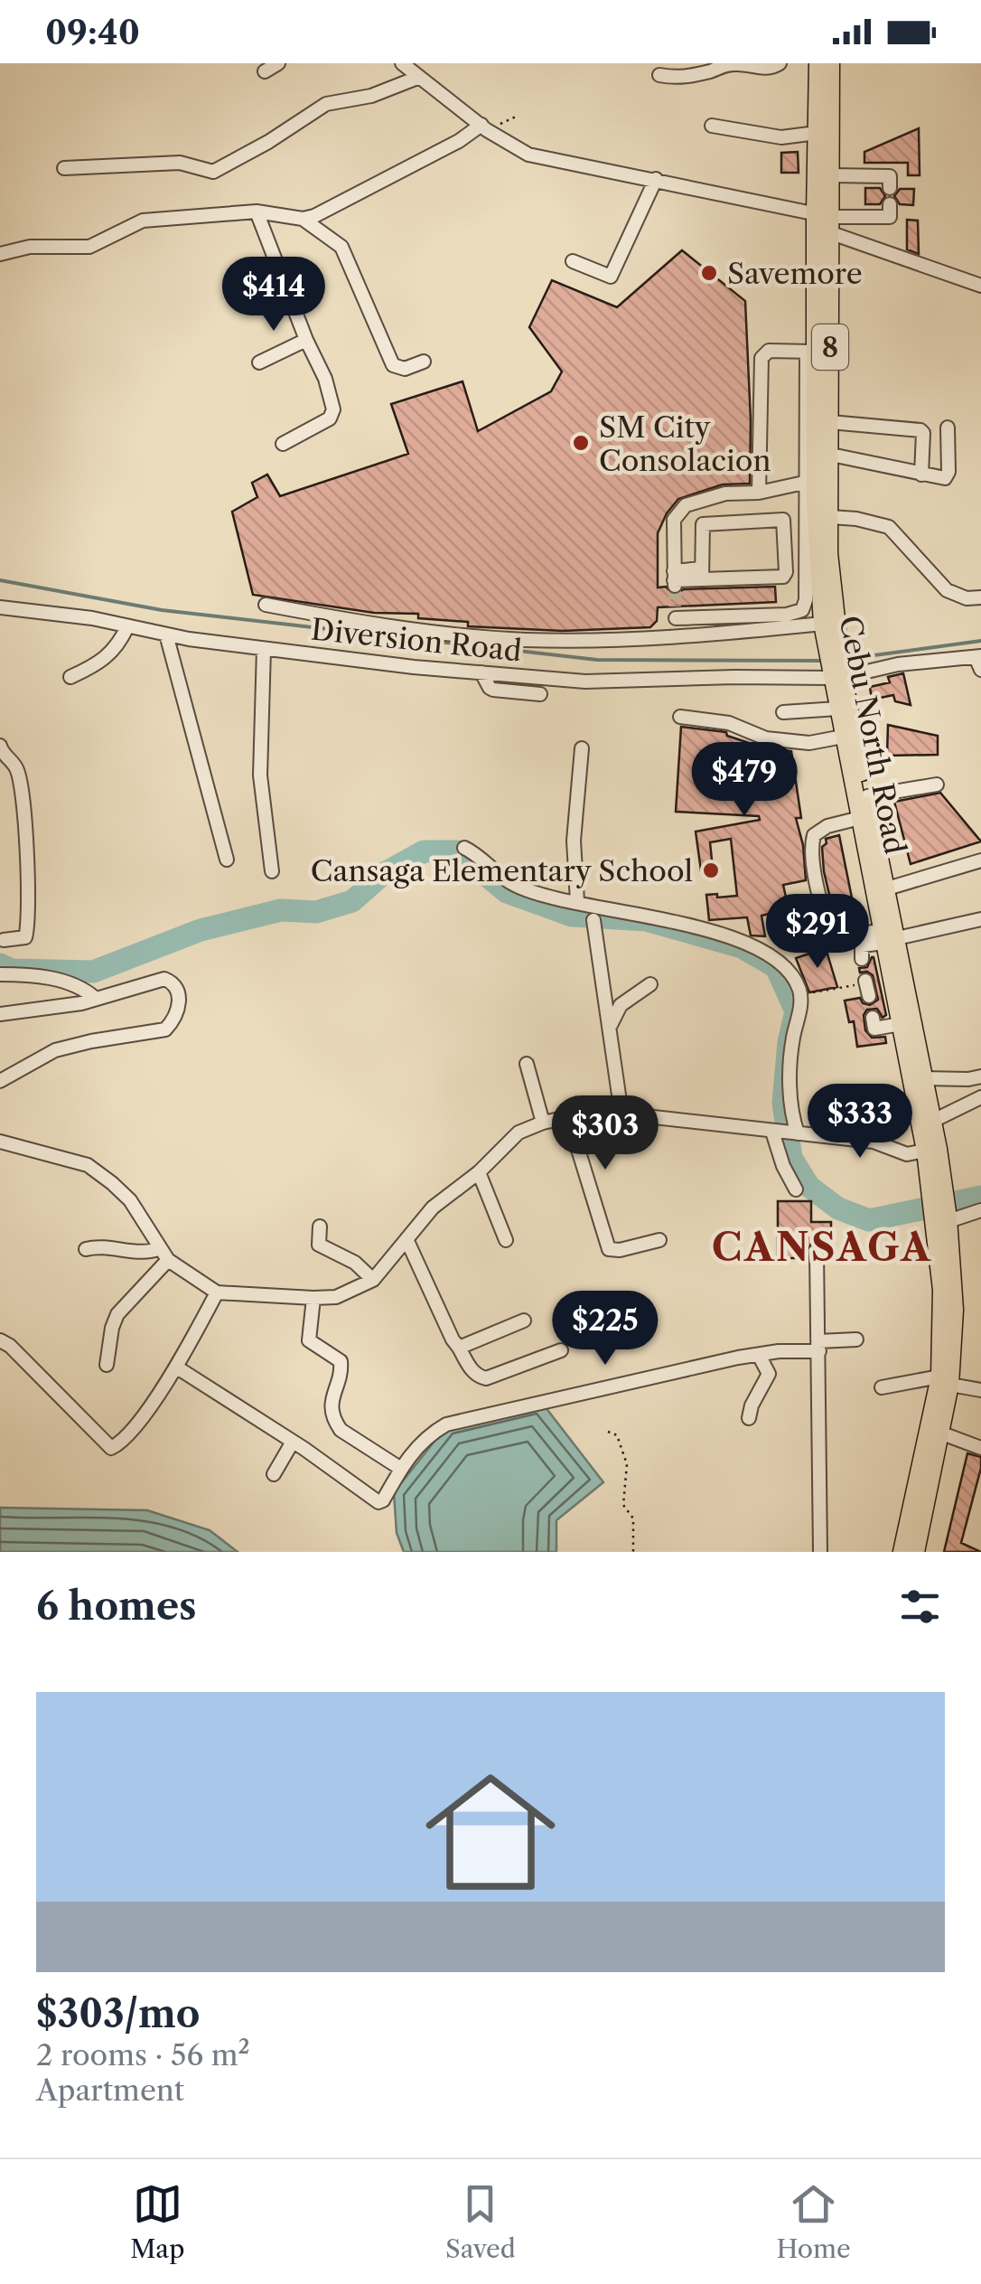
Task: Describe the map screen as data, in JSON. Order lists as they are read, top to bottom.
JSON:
{
  "streets": {
    "main road": ["8", "Cebu North Road"],
    "street": ["Diversion Road"]
  },
  "crossings": [
    ["Diversion Road", "Cebu North Road"]
  ],
  "districts": ["CANSAGA"],
  "places": ["Savemore", "SM City Consolacion", "Cansaga Elementary School"],
  "page": {
    "status": "09:40",
    "price": [
      "$414",
      "$479",
      "$291",
      "$333",
      "$303",
      "$225"
    ],
    "heading": "6 homes",
    "list": [
      {
        "name": "$303/mo",
        "note": "2 rooms · 56 m² · Apartment"
      }
    ],
    "tabs": ["Map", "Saved", "Home"]
  }
}
